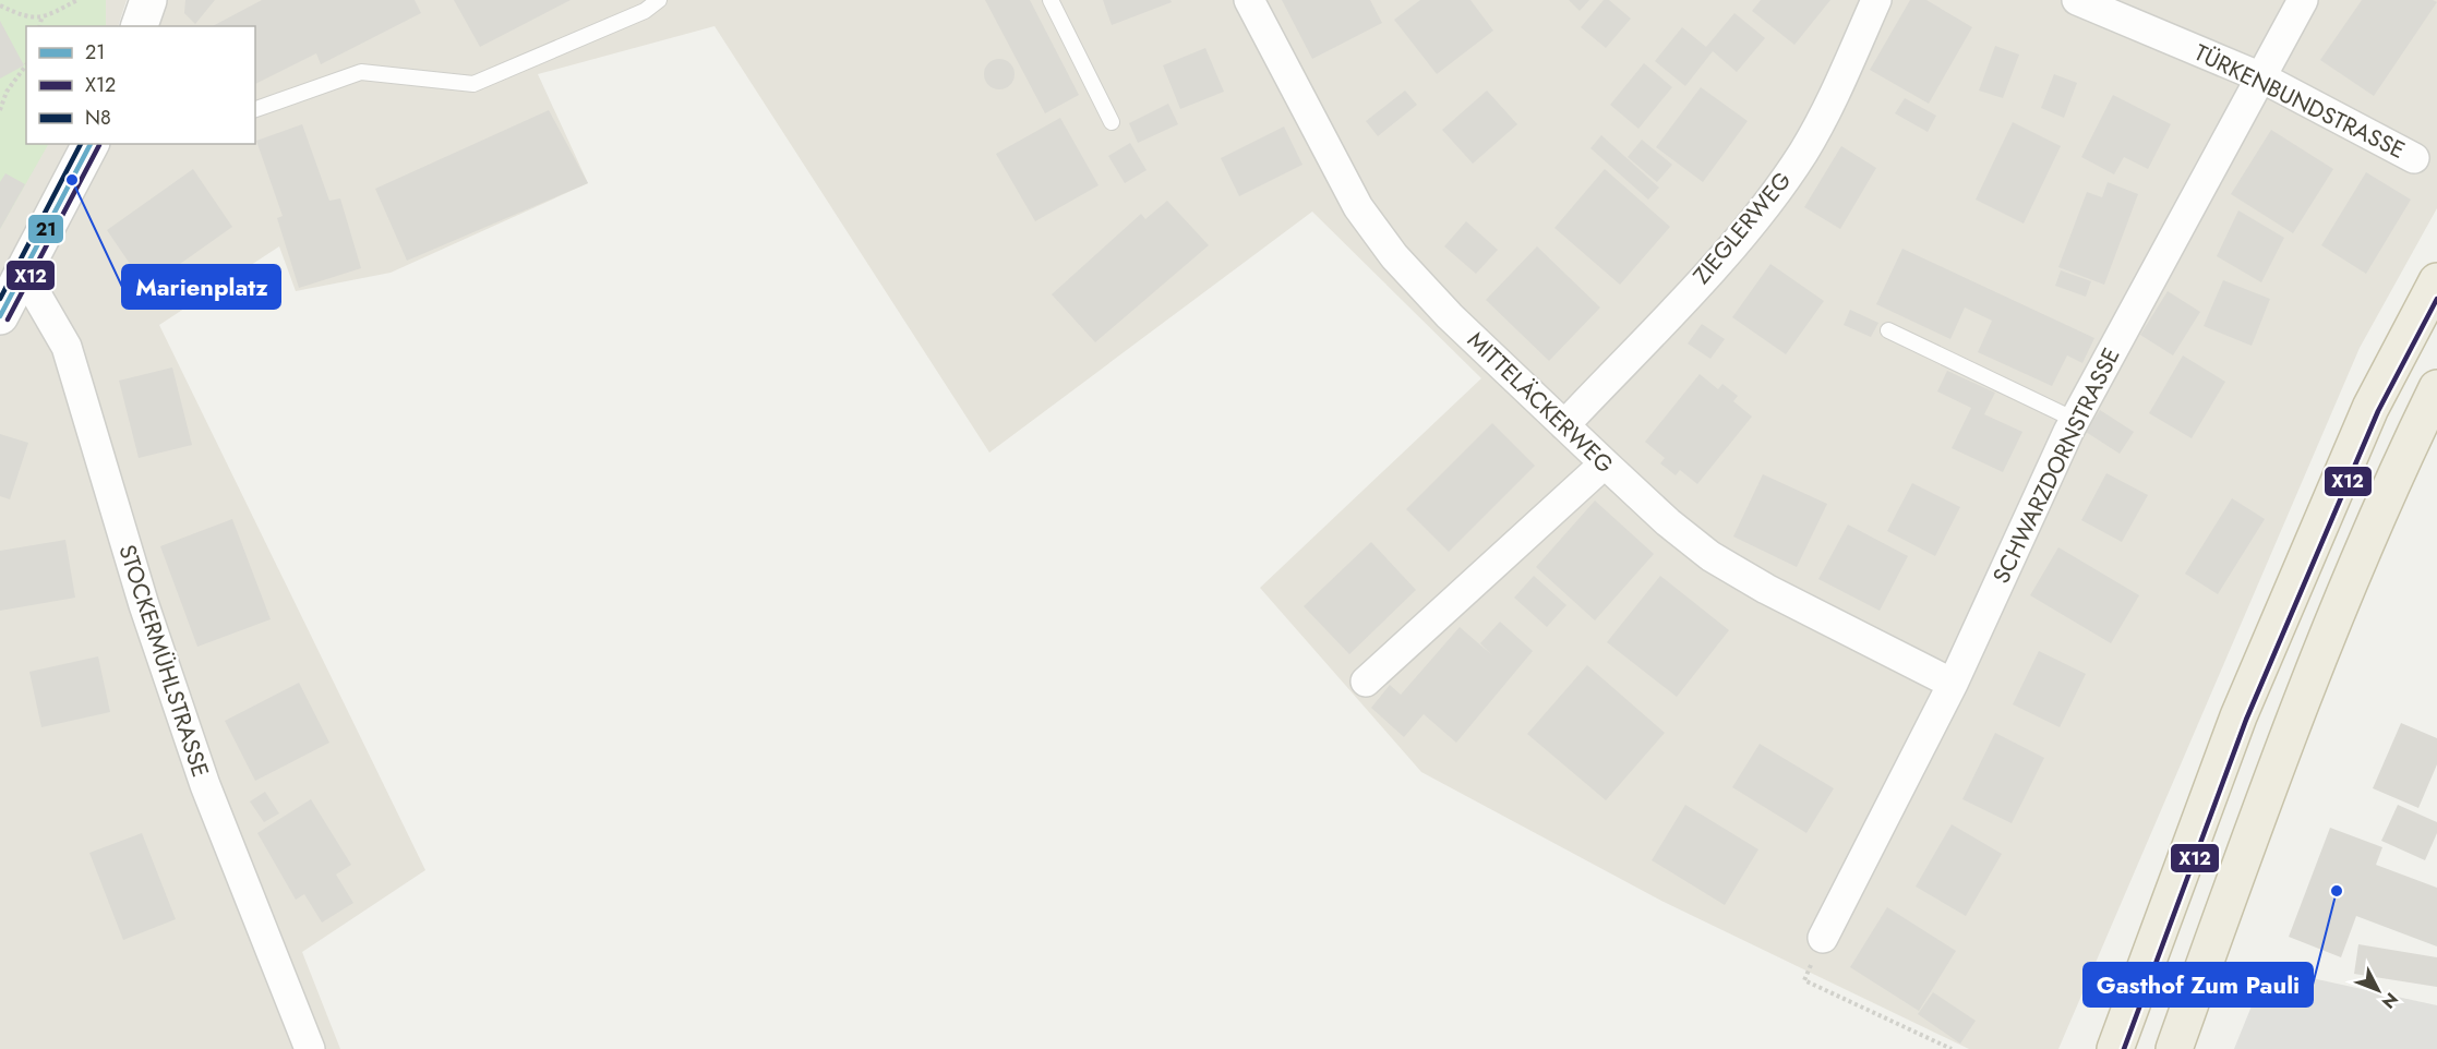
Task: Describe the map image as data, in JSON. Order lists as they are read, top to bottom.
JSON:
{
  "streets": {
    "street": [
      "TÜRKENBUNDSTRASSE",
      "ZIEGLERWEG",
      "MITTELÄCKERWEG",
      "SCHWARZDORNSTRASSE",
      "STOCKERMÜHLSTRASSE"
    ]
  },
  "crossings": [
    ["TÜRKENBUNDSTRASSE", "SCHWARZDORNSTRASSE"],
    ["ZIEGLERWEG", "MITTELÄCKERWEG"],
    ["MITTELÄCKERWEG", "SCHWARZDORNSTRASSE"]
  ],
  "places": ["Marienplatz", "Gasthof Zum Pauli"],
  "lines": ["transit line 21", "transit line N8", "transit line X12"],
  "legend": ["21", "X12", "N8"],
  "north": "bottom right"
}
